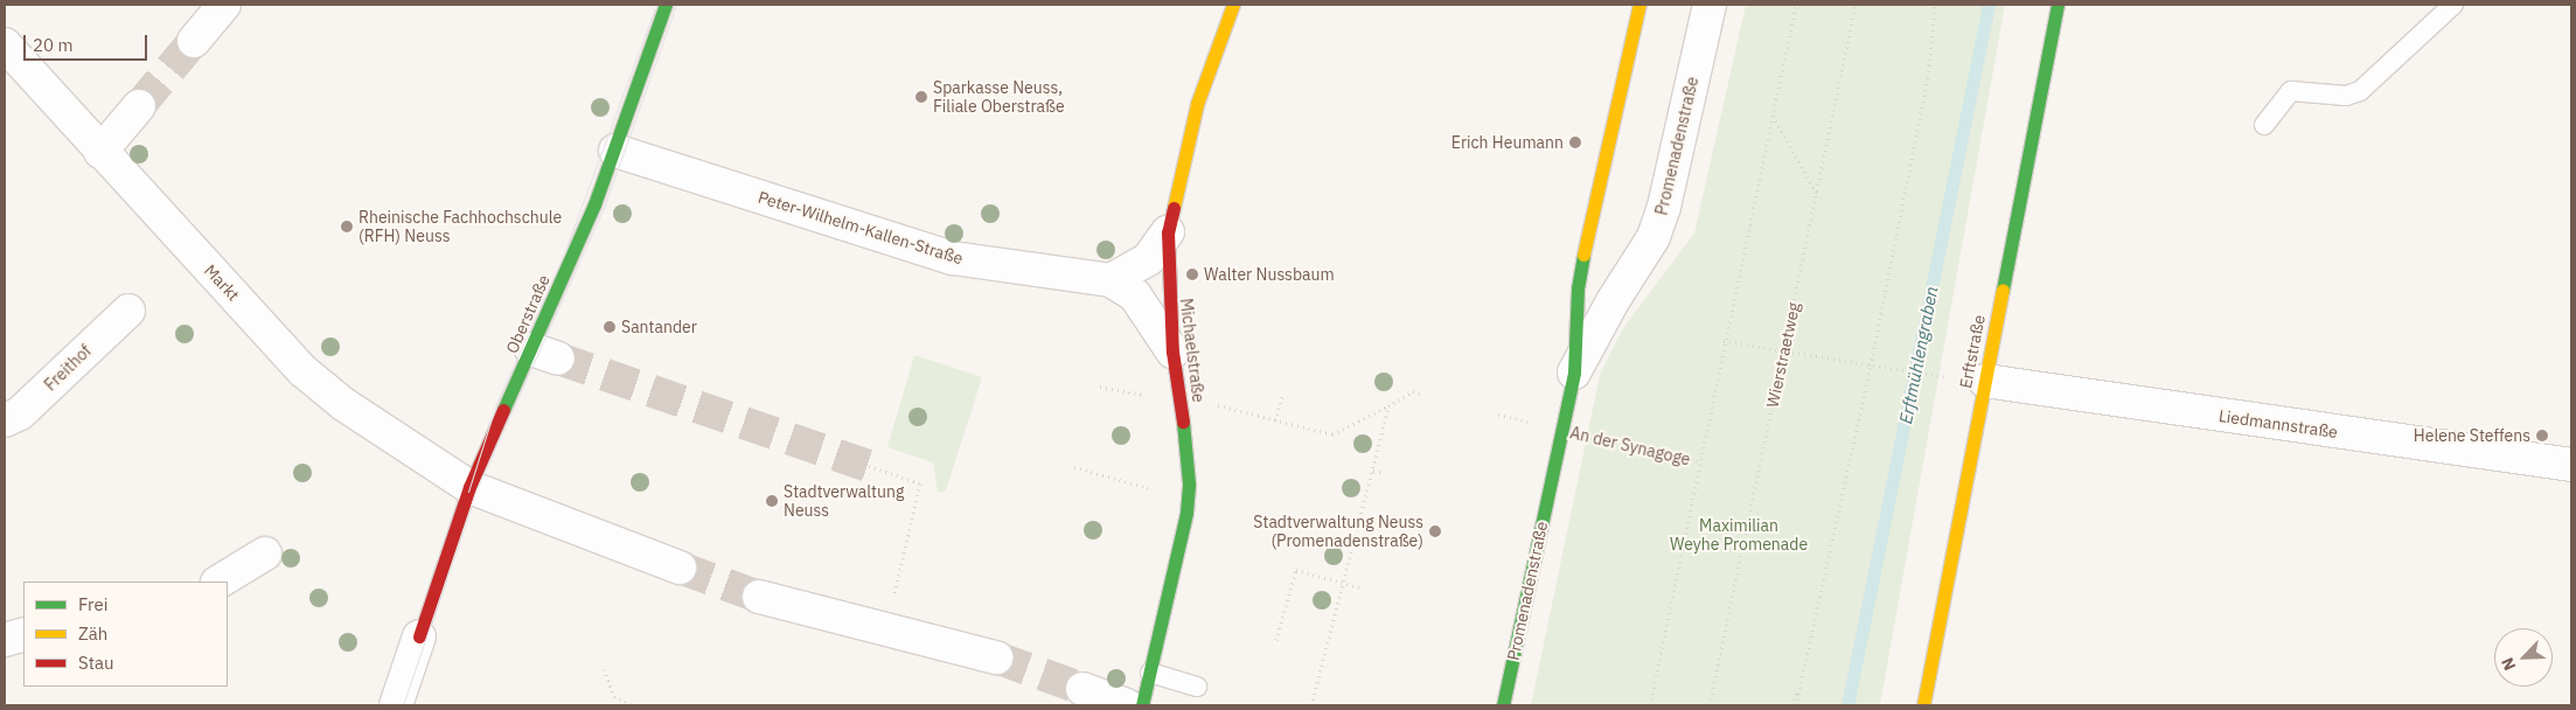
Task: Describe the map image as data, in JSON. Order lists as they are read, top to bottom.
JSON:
{
  "streets": {
    "street": [
      "Promenadenstraße",
      "Peter-Wilhelm-Kallen-Straße",
      "Markt",
      "Oberstraße",
      "Michaelstraße",
      "Erftstraße",
      "Freithof",
      "Liedmannstraße"
    ],
    "path": ["Wierstraetweg", "An der Synagoge"]
  },
  "crossings": [
    ["Promenadenstraße", "An der Synagoge"],
    ["Peter-Wilhelm-Kallen-Straße", "Oberstraße"],
    ["Peter-Wilhelm-Kallen-Straße", "Michaelstraße"],
    ["Markt", "Oberstraße"],
    ["Erftstraße", "Liedmannstraße"]
  ],
  "water": ["Erftmühlengraben"],
  "parks": ["Maximilian Weyhe Promenade"],
  "places": [
    "Sparkasse Neuss, Filiale Oberstraße",
    "Erich Heumann",
    "Rheinische Fachhochschule (RFH) Neuss",
    "Walter Nussbaum",
    "Santander",
    "Helene Steffens",
    "Stadtverwaltung Neuss",
    "Stadtverwaltung Neuss (Promenadenstraße)"
  ],
  "legend": ["Frei", "Zäh", "Stau"],
  "scale_bar": "20 m",
  "north": "bottom left"
}
